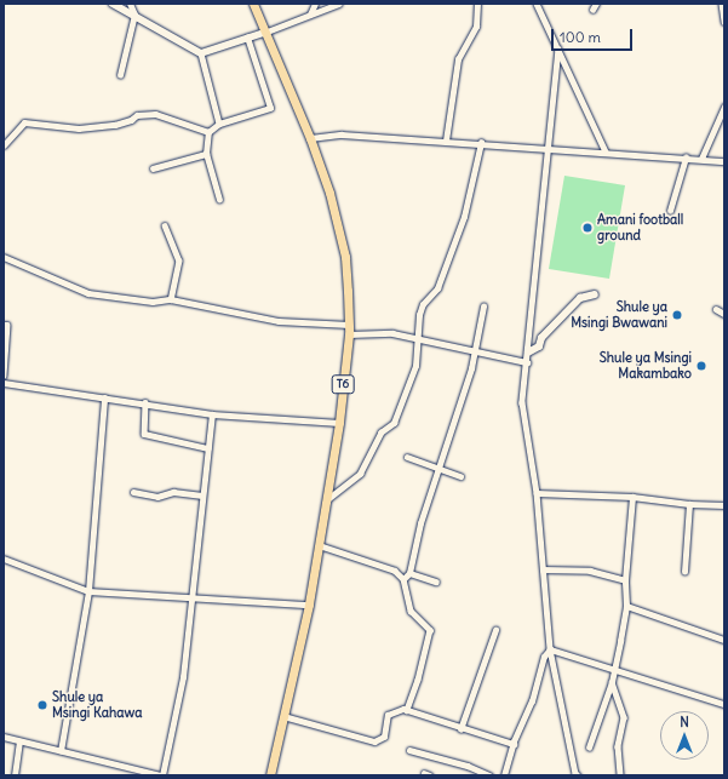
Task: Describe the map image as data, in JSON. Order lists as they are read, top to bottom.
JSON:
{
  "streets": {
    "highway": ["T6"]
  },
  "places": [
    "Amani football ground",
    "Shule ya Msingi Bwawani",
    "Shule ya Msingi Makambako",
    "Shule ya Msingi Kahawa"
  ],
  "scale_bar": "100 m",
  "north": "top"
}
